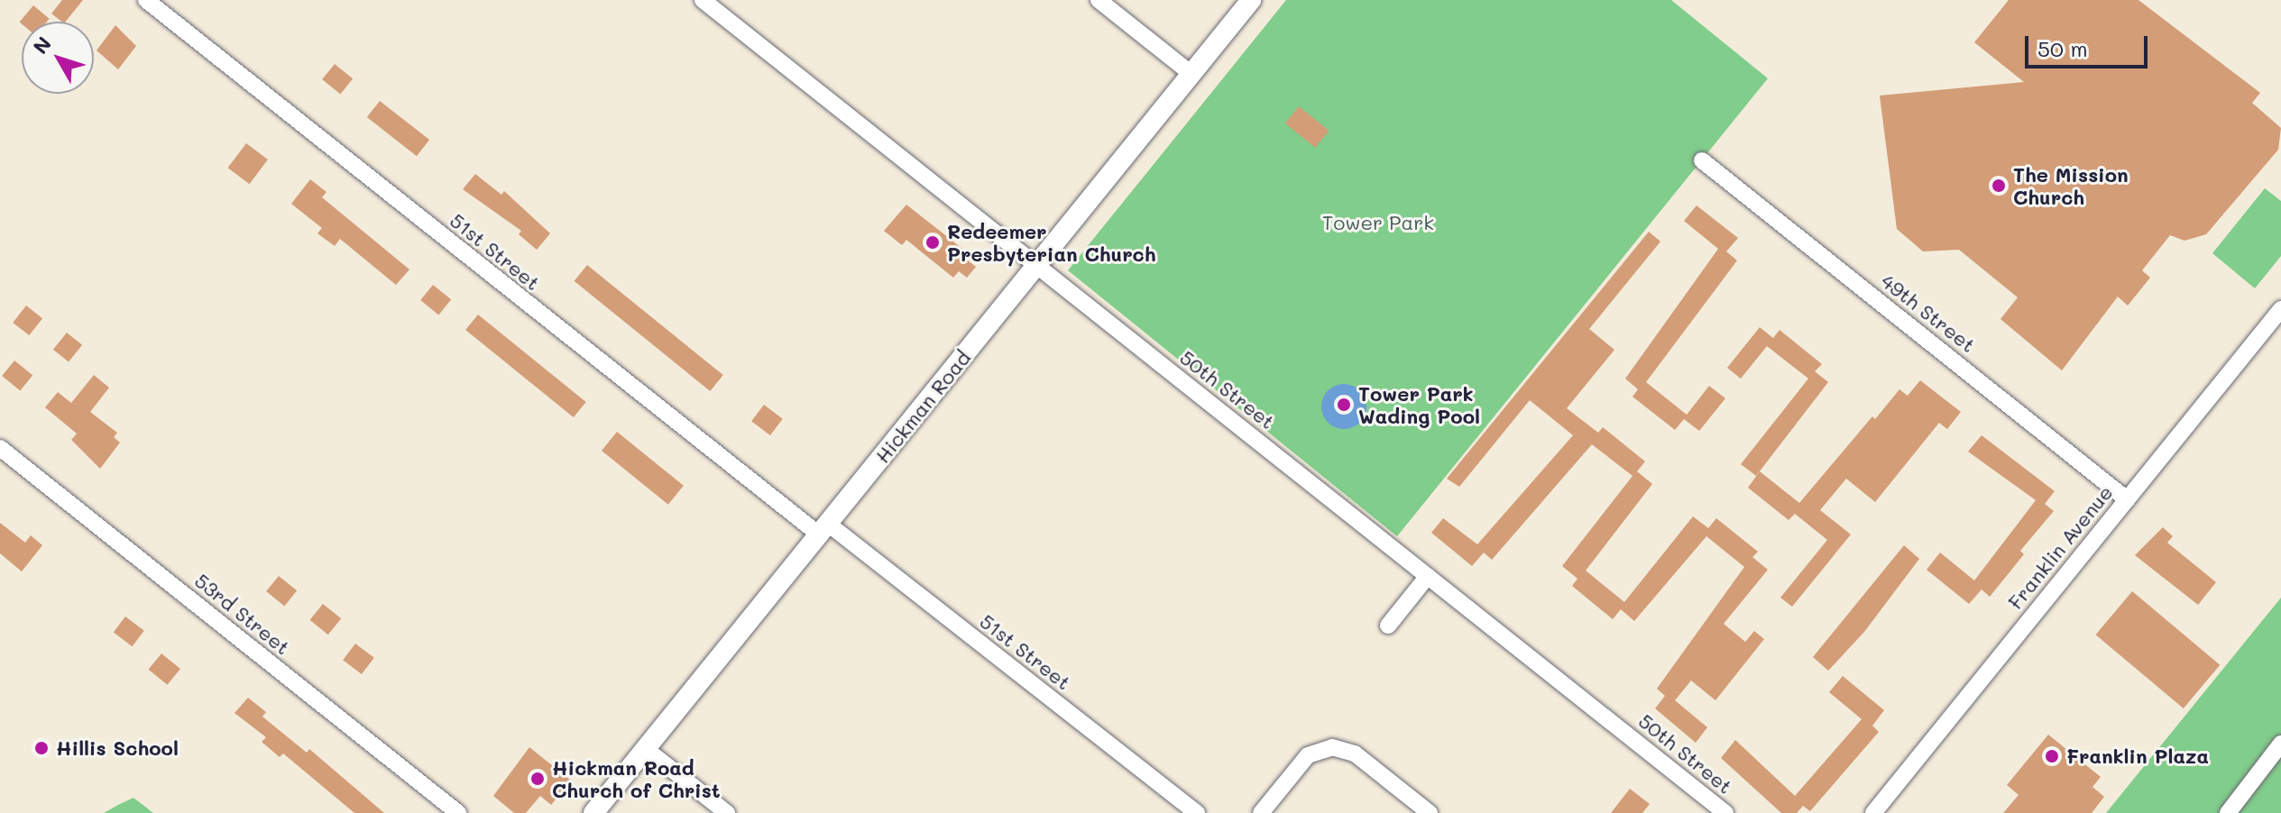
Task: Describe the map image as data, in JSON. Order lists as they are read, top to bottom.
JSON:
{
  "streets": {
    "main road": ["Hickman Road"],
    "street": [
      "51st Street",
      "49th Street",
      "50th Street",
      "Franklin Avenue",
      "53rd Street"
    ]
  },
  "crossings": [
    ["51st Street", "Hickman Road"],
    ["49th Street", "Franklin Avenue"],
    ["50th Street", "Hickman Road"]
  ],
  "parks": ["Tower Park"],
  "places": [
    "The Mission Church",
    "Redeemer Presbyterian Church",
    "Tower Park Wading Pool",
    "Hillis School",
    "Franklin Plaza",
    "Hickman Road Church of Christ"
  ],
  "scale_bar": "50 m",
  "north": "top left"
}
